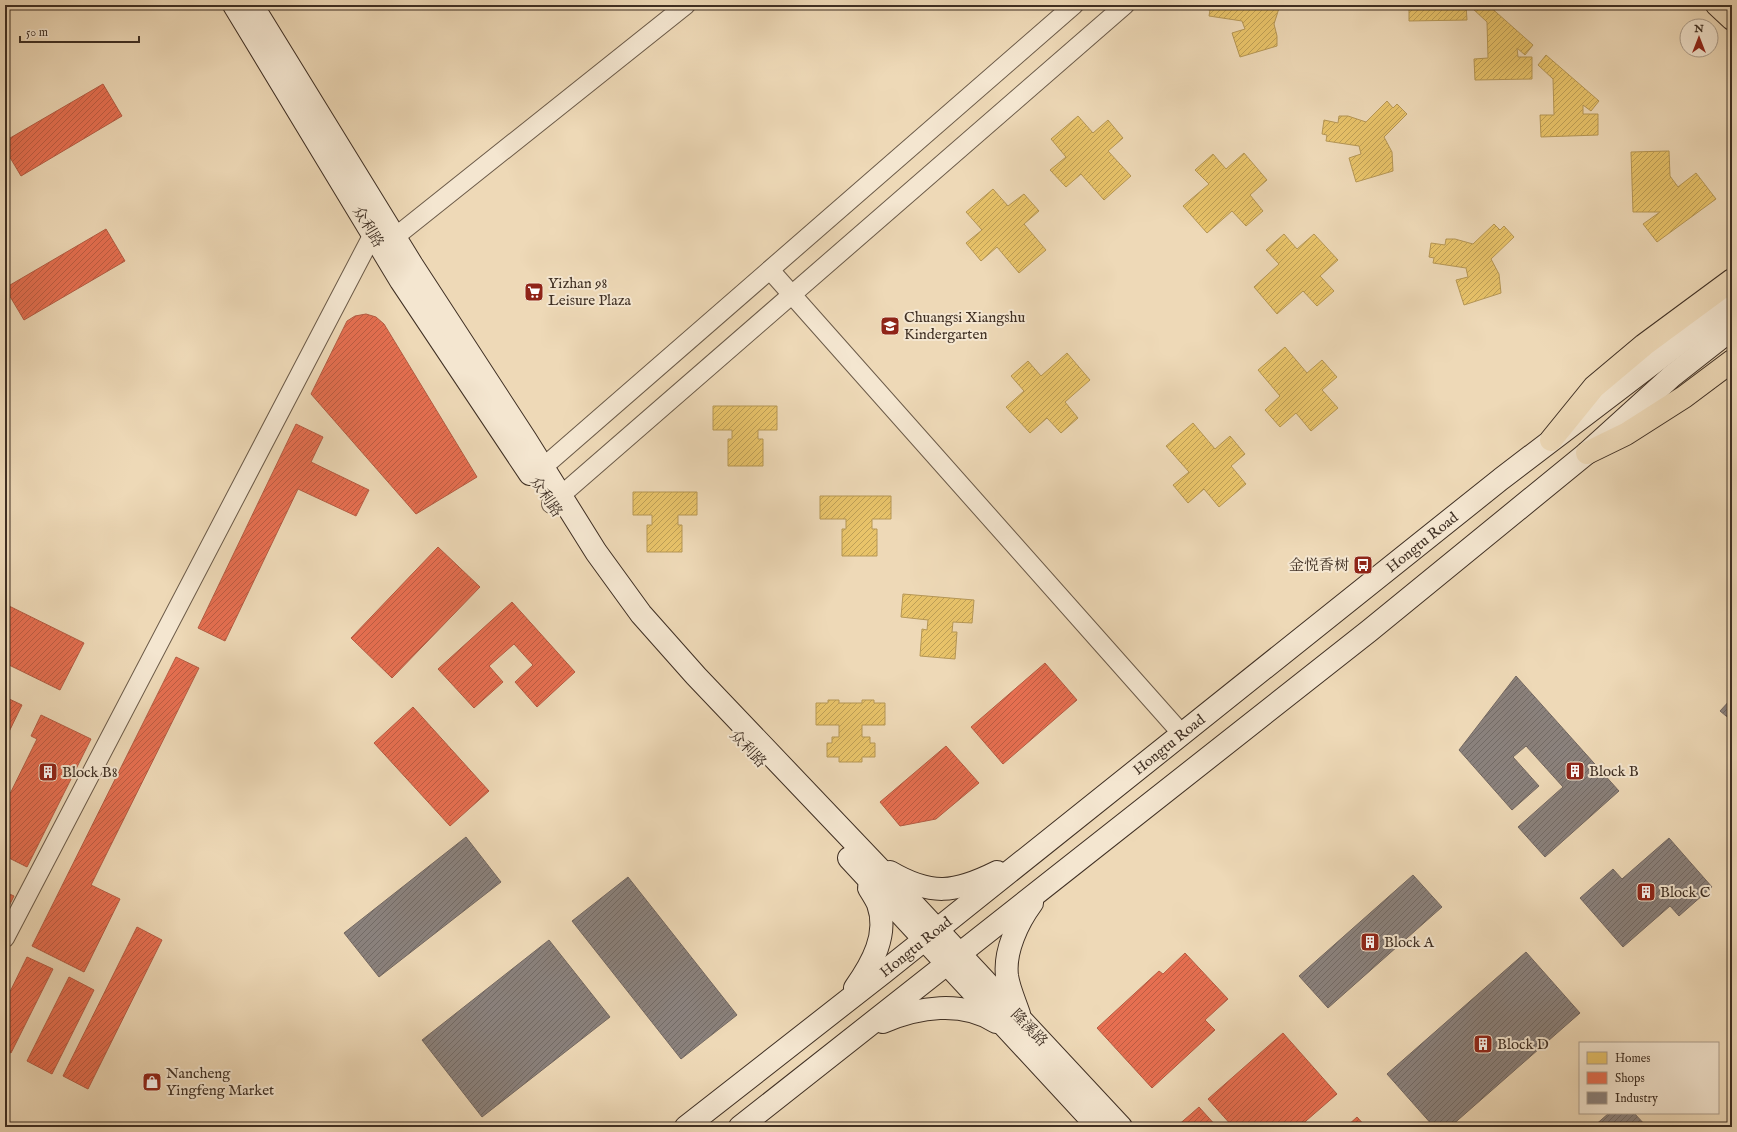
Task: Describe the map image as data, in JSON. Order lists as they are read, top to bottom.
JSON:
{
  "streets": {
    "main road": ["众利路", "Hongtu Road", "隆溪路"]
  },
  "crossings": [
    ["众利路", "Hongtu Road"],
    ["众利路", "隆溪路"],
    ["Hongtu Road", "隆溪路"]
  ],
  "places": {
    "supermarket": ["Yizhan 98 Leisure Plaza"],
    "school or university": ["Chuangsi Xiangshu Kindergarten"],
    "bus stop": ["金悦香树"],
    "building": [
      "Block B",
      "Block B8",
      "Block C",
      "Block A",
      "Block D"
    ],
    "shop": ["Nancheng Yingfeng Market"]
  },
  "legend": ["Homes", "Shops", "Industry"],
  "scale_bar": "50 m",
  "north": "top"
}
